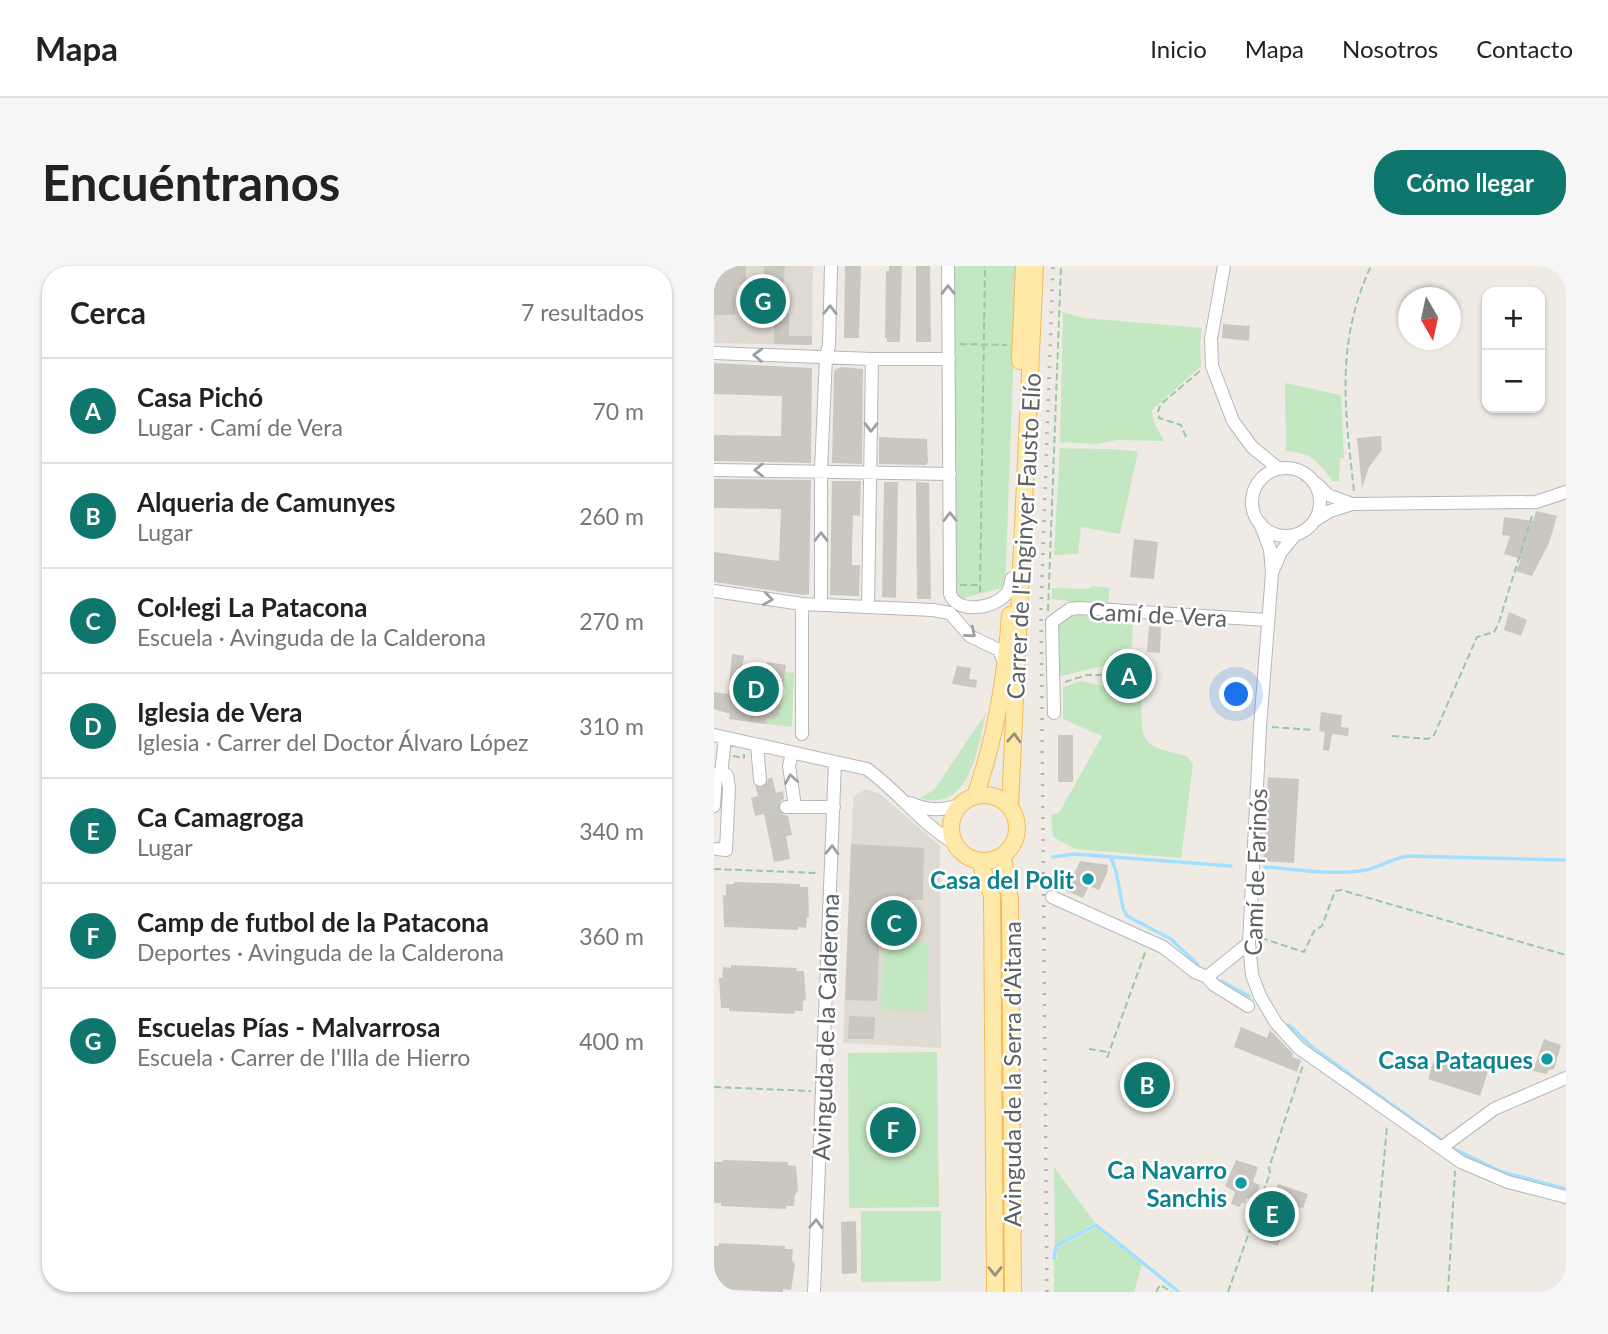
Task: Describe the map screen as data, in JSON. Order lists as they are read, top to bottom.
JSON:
{
  "streets": {
    "main road": ["Carrer de l'Enginyer Fausto Elío", "Avinguda de la Serra d'Aitana"],
    "street": ["Camí de Vera", "Camí de Farinós", "Avinguda de la Calderona"]
  },
  "crossings": [
    ["Carrer de l'Enginyer Fausto Elío", "Avinguda de la Serra d'Aitana"],
    ["Camí de Vera", "Camí de Farinós"]
  ],
  "one_way": ["Avinguda de la Calderona"],
  "places": ["Casa del Polit", "Casa Pataques", "Ca Navarro Sanchis"],
  "north": "bottom",
  "page": {
    "header": "Mapa",
    "nav": [
      "Inicio",
      "Mapa",
      "Nosotros",
      "Contacto"
    ],
    "buttons": "Cómo llegar",
    "title": "Encuéntranos",
    "heading": ["Cerca", "7 resultados"],
    "pins": [
      "G",
      "A",
      "D",
      "C",
      "B",
      "F",
      "E"
    ],
    "map_buttons": ["+", "−"],
    "list": [
      {
        "mark": "A",
        "name": "Casa Pichó",
        "note": "Lugar · Camí de Vera",
        "value": "70 m"
      },
      {
        "mark": "B",
        "name": "Alqueria de Camunyes",
        "note": "Lugar",
        "value": "260 m"
      },
      {
        "mark": "C",
        "name": "Col·legi La Patacona",
        "note": "Escuela · Avinguda de la Calderona",
        "value": "270 m"
      },
      {
        "mark": "D",
        "name": "Iglesia de Vera",
        "note": "Iglesia · Carrer del Doctor Álvaro López",
        "value": "310 m"
      },
      {
        "mark": "E",
        "name": "Ca Camagroga",
        "note": "Lugar",
        "value": "340 m"
      },
      {
        "mark": "F",
        "name": "Camp de futbol de la Patacona",
        "note": "Deportes · Avinguda de la Calderona",
        "value": "360 m"
      },
      {
        "mark": "G",
        "name": "Escuelas Pías - Malvarrosa",
        "note": "Escuela · Carrer de l'Illa de Hierro",
        "value": "400 m"
      }
    ]
  }
}
